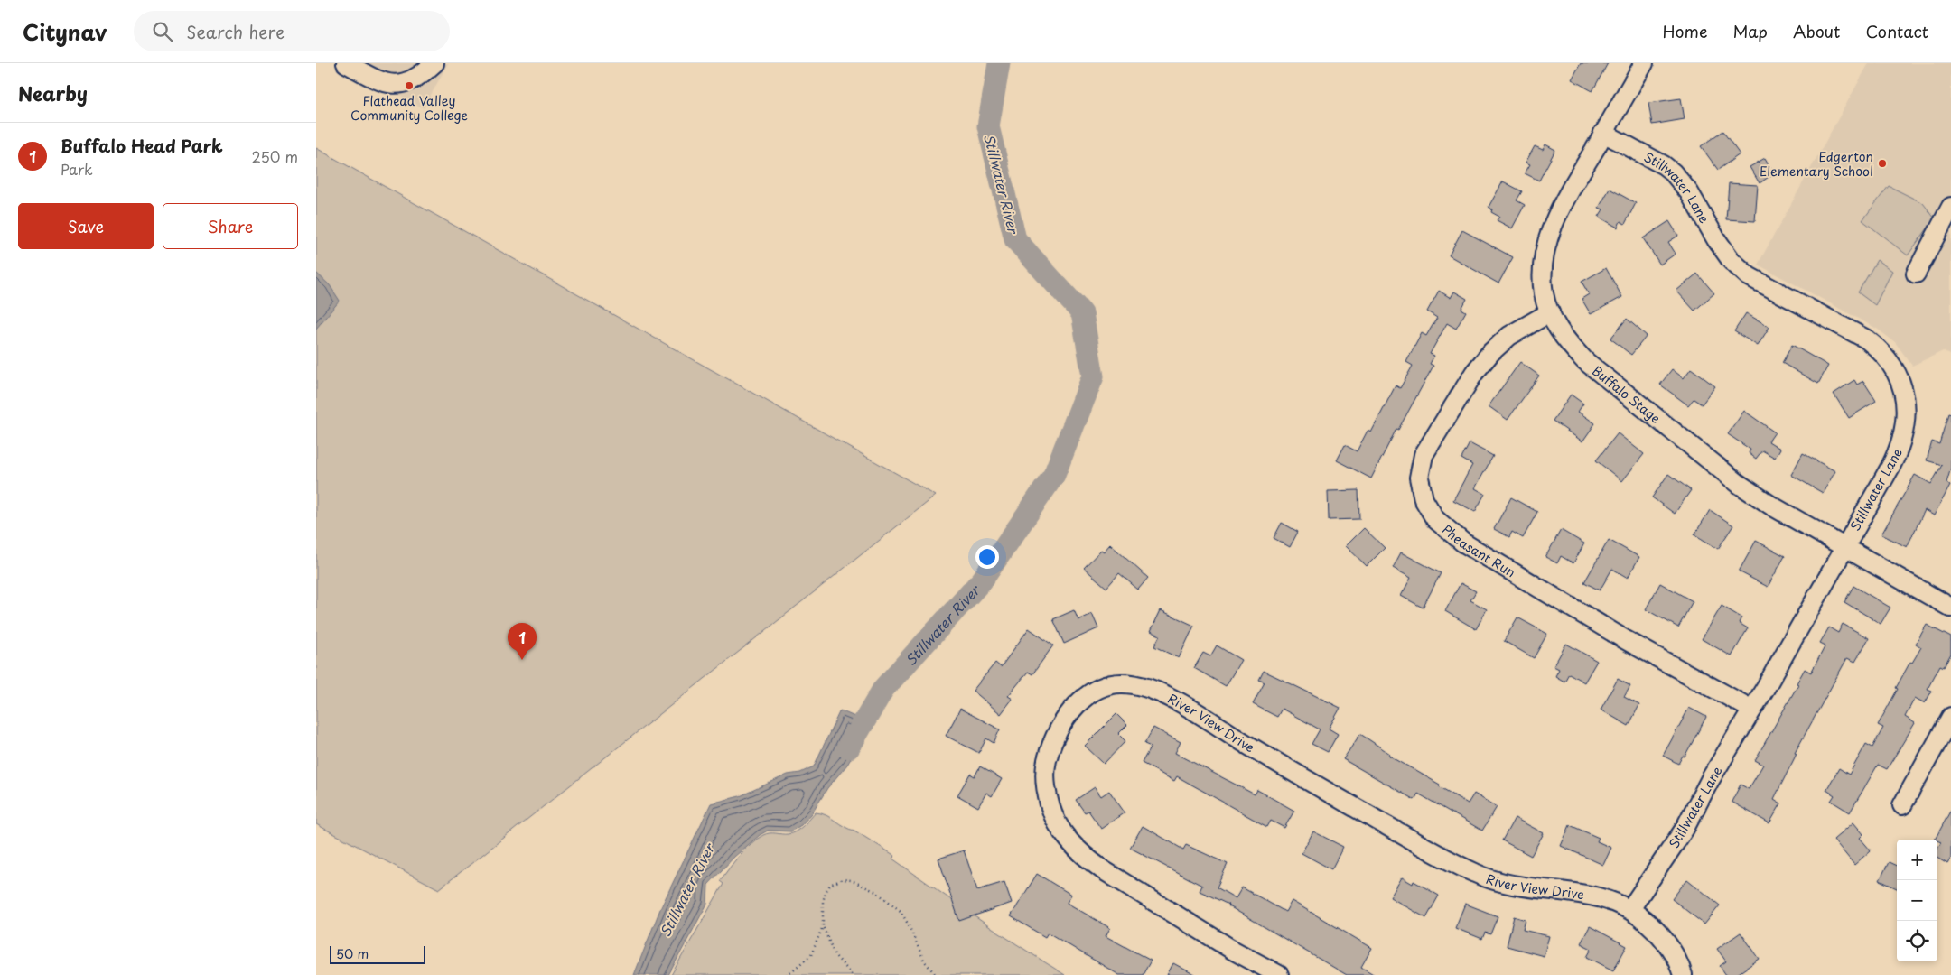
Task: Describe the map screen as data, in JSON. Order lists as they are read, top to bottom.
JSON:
{
  "streets": {
    "street": [
      "Stillwater Lane",
      "Buffalo Stage",
      "Pheasant Run",
      "River View Drive"
    ]
  },
  "crossings": [
    ["Stillwater Lane", "Buffalo Stage"],
    ["Stillwater Lane", "Pheasant Run"],
    ["Stillwater Lane", "River View Drive"],
    ["Buffalo Stage", "Pheasant Run"]
  ],
  "water": ["Stillwater River"],
  "places": ["Flathead Valley Community College", "Edgerton Elementary School"],
  "scale_bar": "50 m",
  "page": {
    "header": "Citynav",
    "search": "Search here",
    "nav": [
      "Home",
      "Map",
      "About",
      "Contact"
    ],
    "heading": "Nearby",
    "list": [
      {
        "mark": "1",
        "name": "Buffalo Head Park",
        "note": "Park",
        "value": "250 m"
      }
    ],
    "buttons": ["Save", "Share"],
    "pins": "1",
    "map_buttons": ["+", "−"],
    "scale": "50 m"
  }
}
